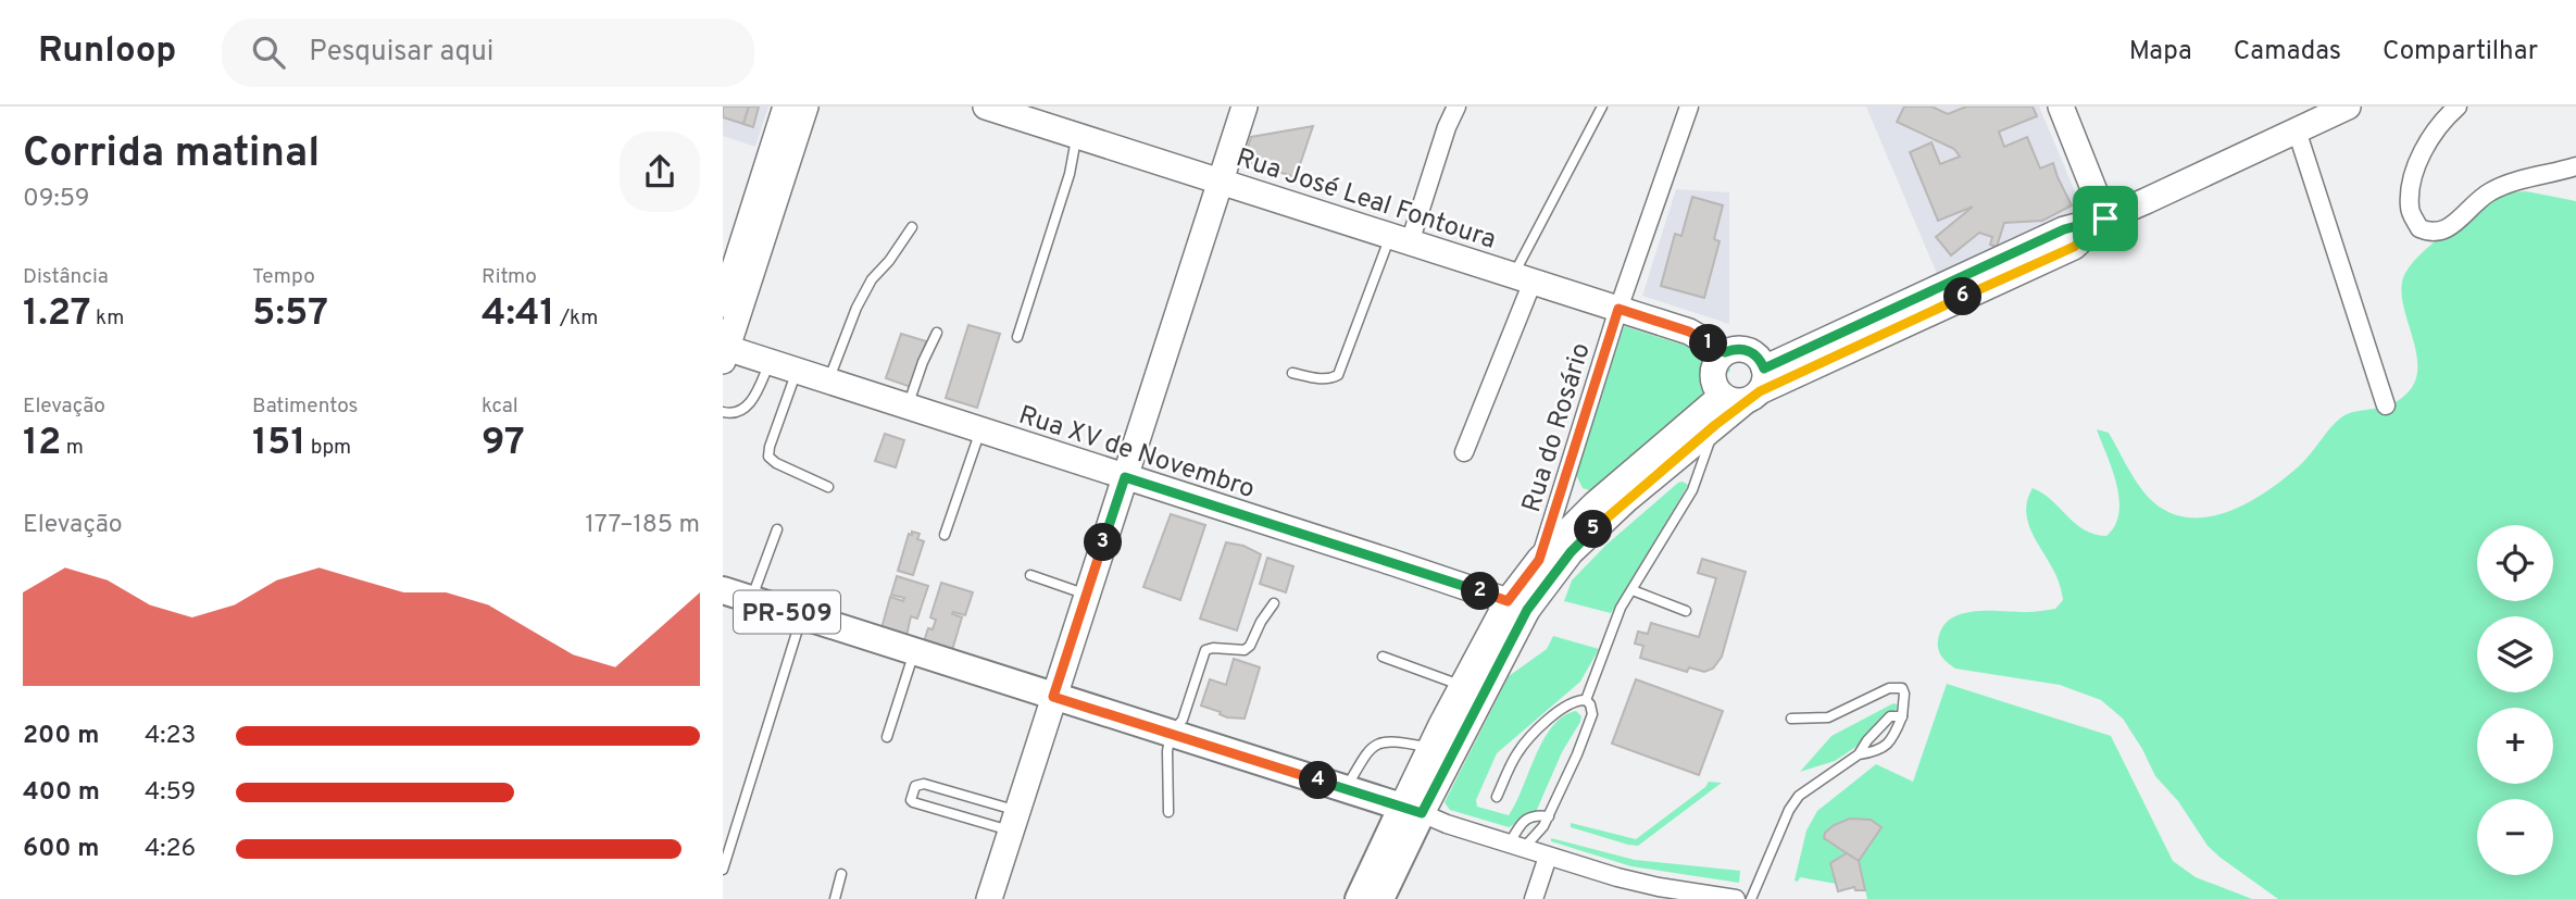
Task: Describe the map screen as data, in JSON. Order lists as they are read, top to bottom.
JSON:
{
  "streets": {
    "main road": ["PR-509"],
    "street": ["Rua José Leal Fontoura", "Rua do Rosário", "Rua XV de Novembro"]
  },
  "crossings": [
    ["Rua José Leal Fontoura", "Rua do Rosário"]
  ],
  "page": {
    "header": "Runloop",
    "search": "Pesquisar aqui",
    "nav": ["Mapa", "Camadas", "Compartilhar"],
    "heading": ["Corrida matinal", "09:59"],
    "stats": [
      ["Distância", "1.27 km"],
      ["Tempo", "5:57"],
      ["Ritmo", "4:41 /km"],
      ["Elevação", "12 m"],
      ["Batimentos", "151 bpm"],
      ["kcal", "97"]
    ],
    "pins": [
      "6",
      "1",
      "5",
      "3",
      "2",
      "4"
    ],
    "chart": ["Elevação", "177–185 m"],
    "map_buttons": ["+", "−"],
    "list": [
      {
        "name": "200 m",
        "note": "4:23"
      },
      {
        "name": "400 m",
        "note": "4:59"
      },
      {
        "name": "600 m",
        "note": "4:26"
      }
    ]
  }
}
